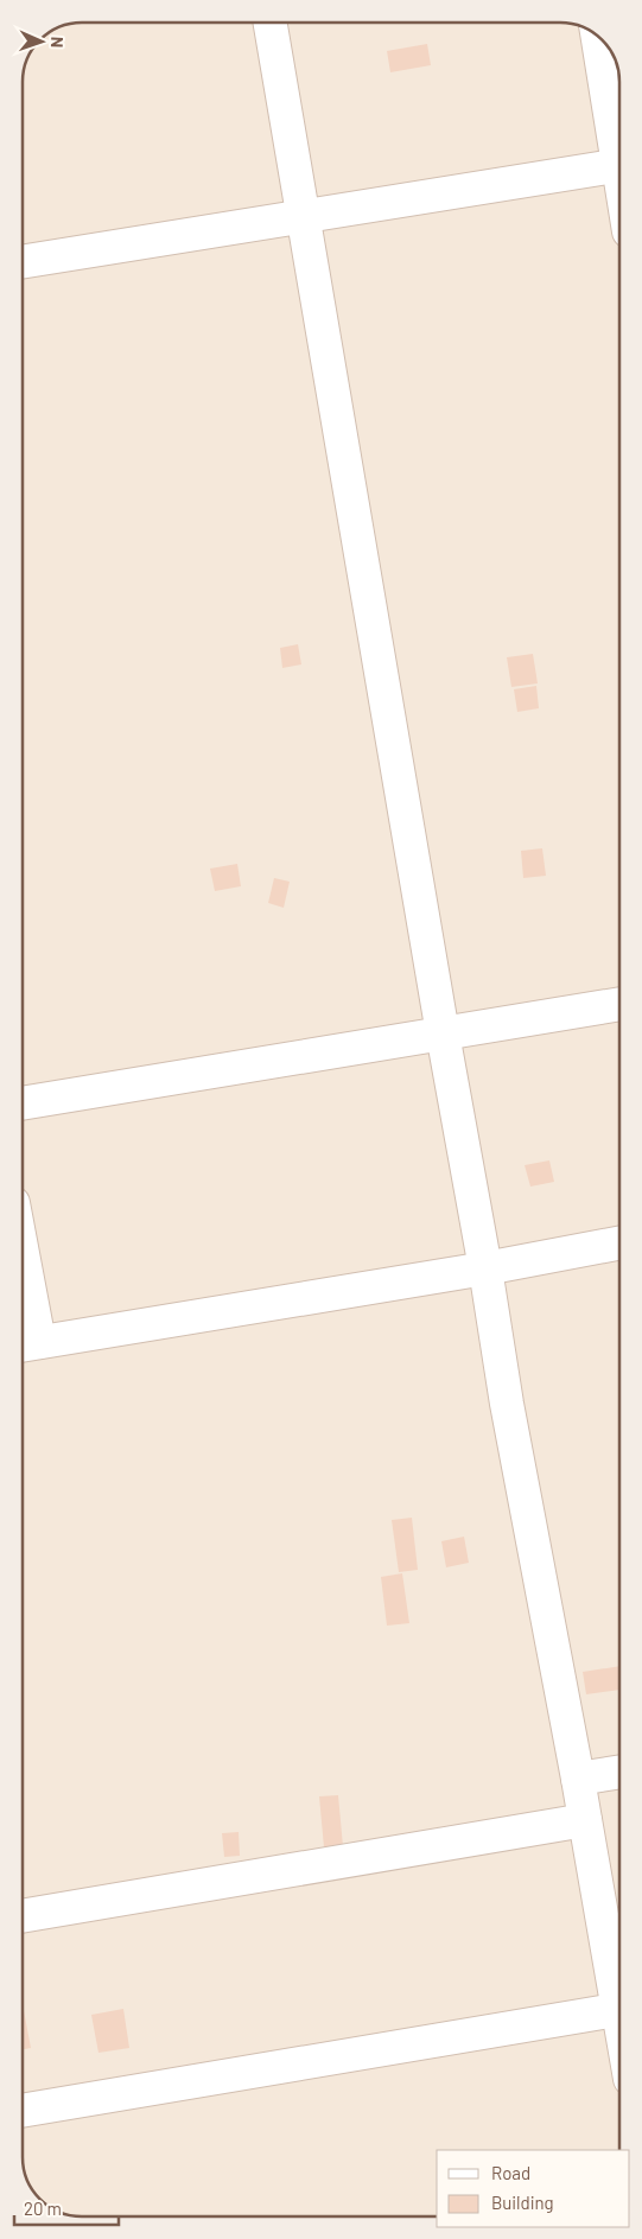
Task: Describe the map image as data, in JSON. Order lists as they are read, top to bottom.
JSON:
{
  "legend": ["Road", "Building"],
  "scale_bar": "20 m",
  "north": "right"
}
